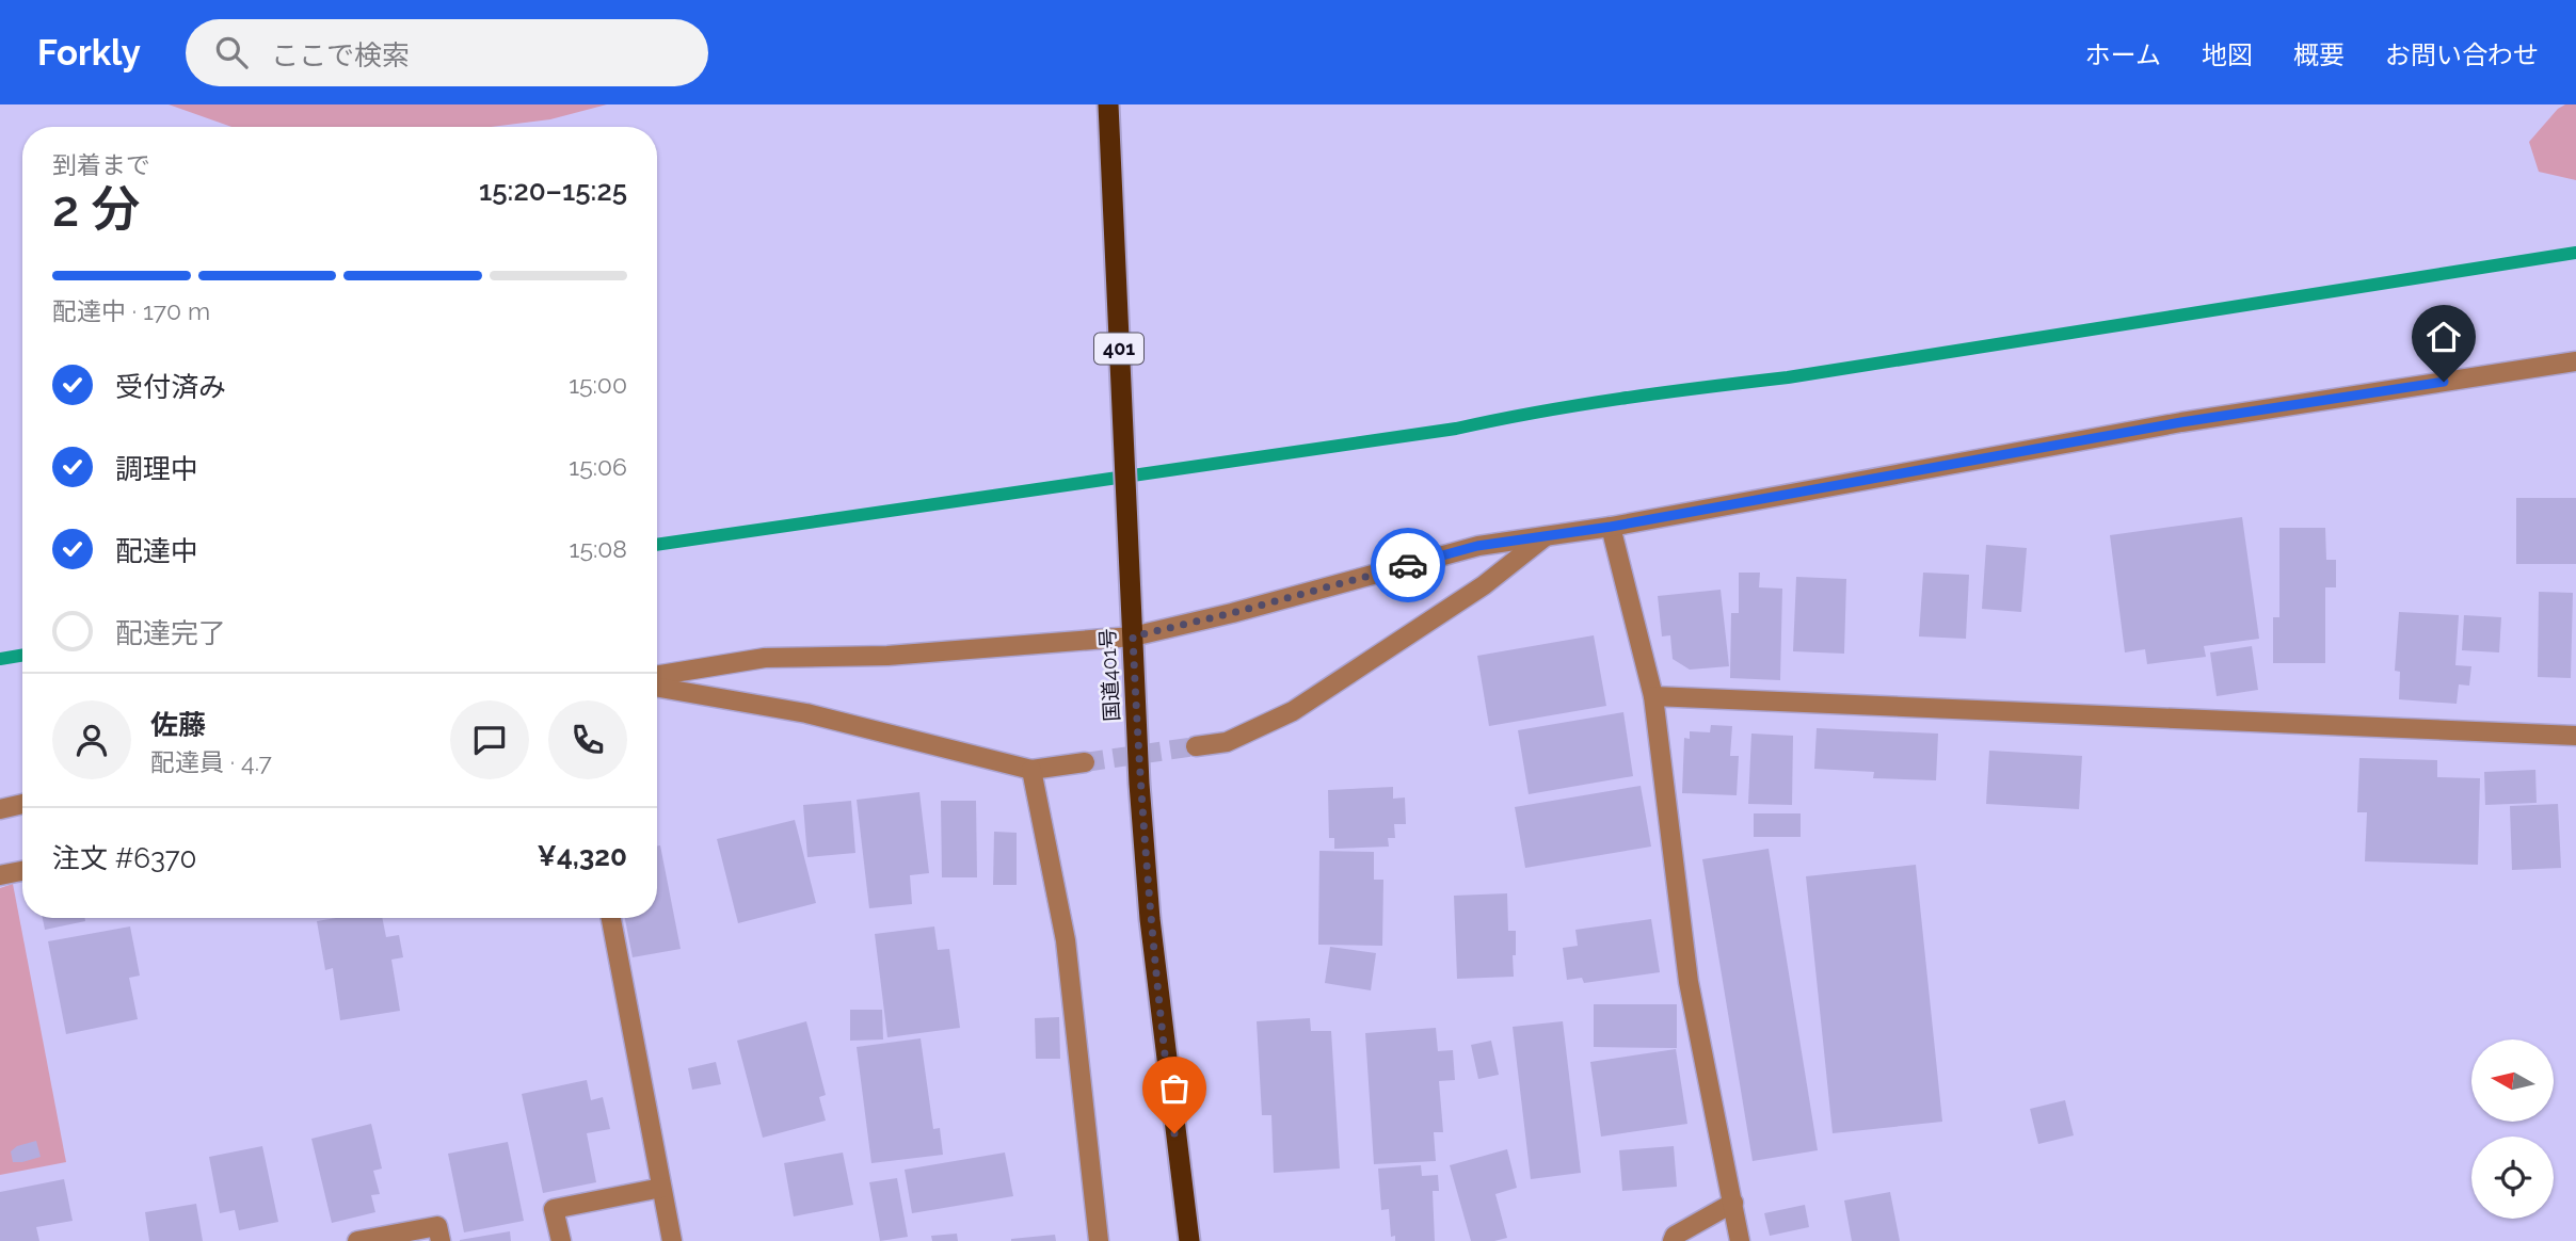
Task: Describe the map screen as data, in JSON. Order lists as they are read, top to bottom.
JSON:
{
  "streets": {
    "highway": ["401", "国道401号"]
  },
  "north": "left",
  "page": {
    "header": "Forkly",
    "search": "ここで検索",
    "nav": [
      "ホーム",
      "地図",
      "概要",
      "お問い合わせ"
    ],
    "heading": ["2 分", "到着まで", "15:20–15:25"],
    "panel": [
      "佐藤",
      "配達員 · 4.7",
      "注文 #6370",
      "¥4,320"
    ],
    "bar": "配達中 · 170 m",
    "list": [
      ["受付済み", "15:00"],
      ["調理中", "15:06"],
      ["配達中", "15:08"],
      "配達完了"
    ]
  }
}
